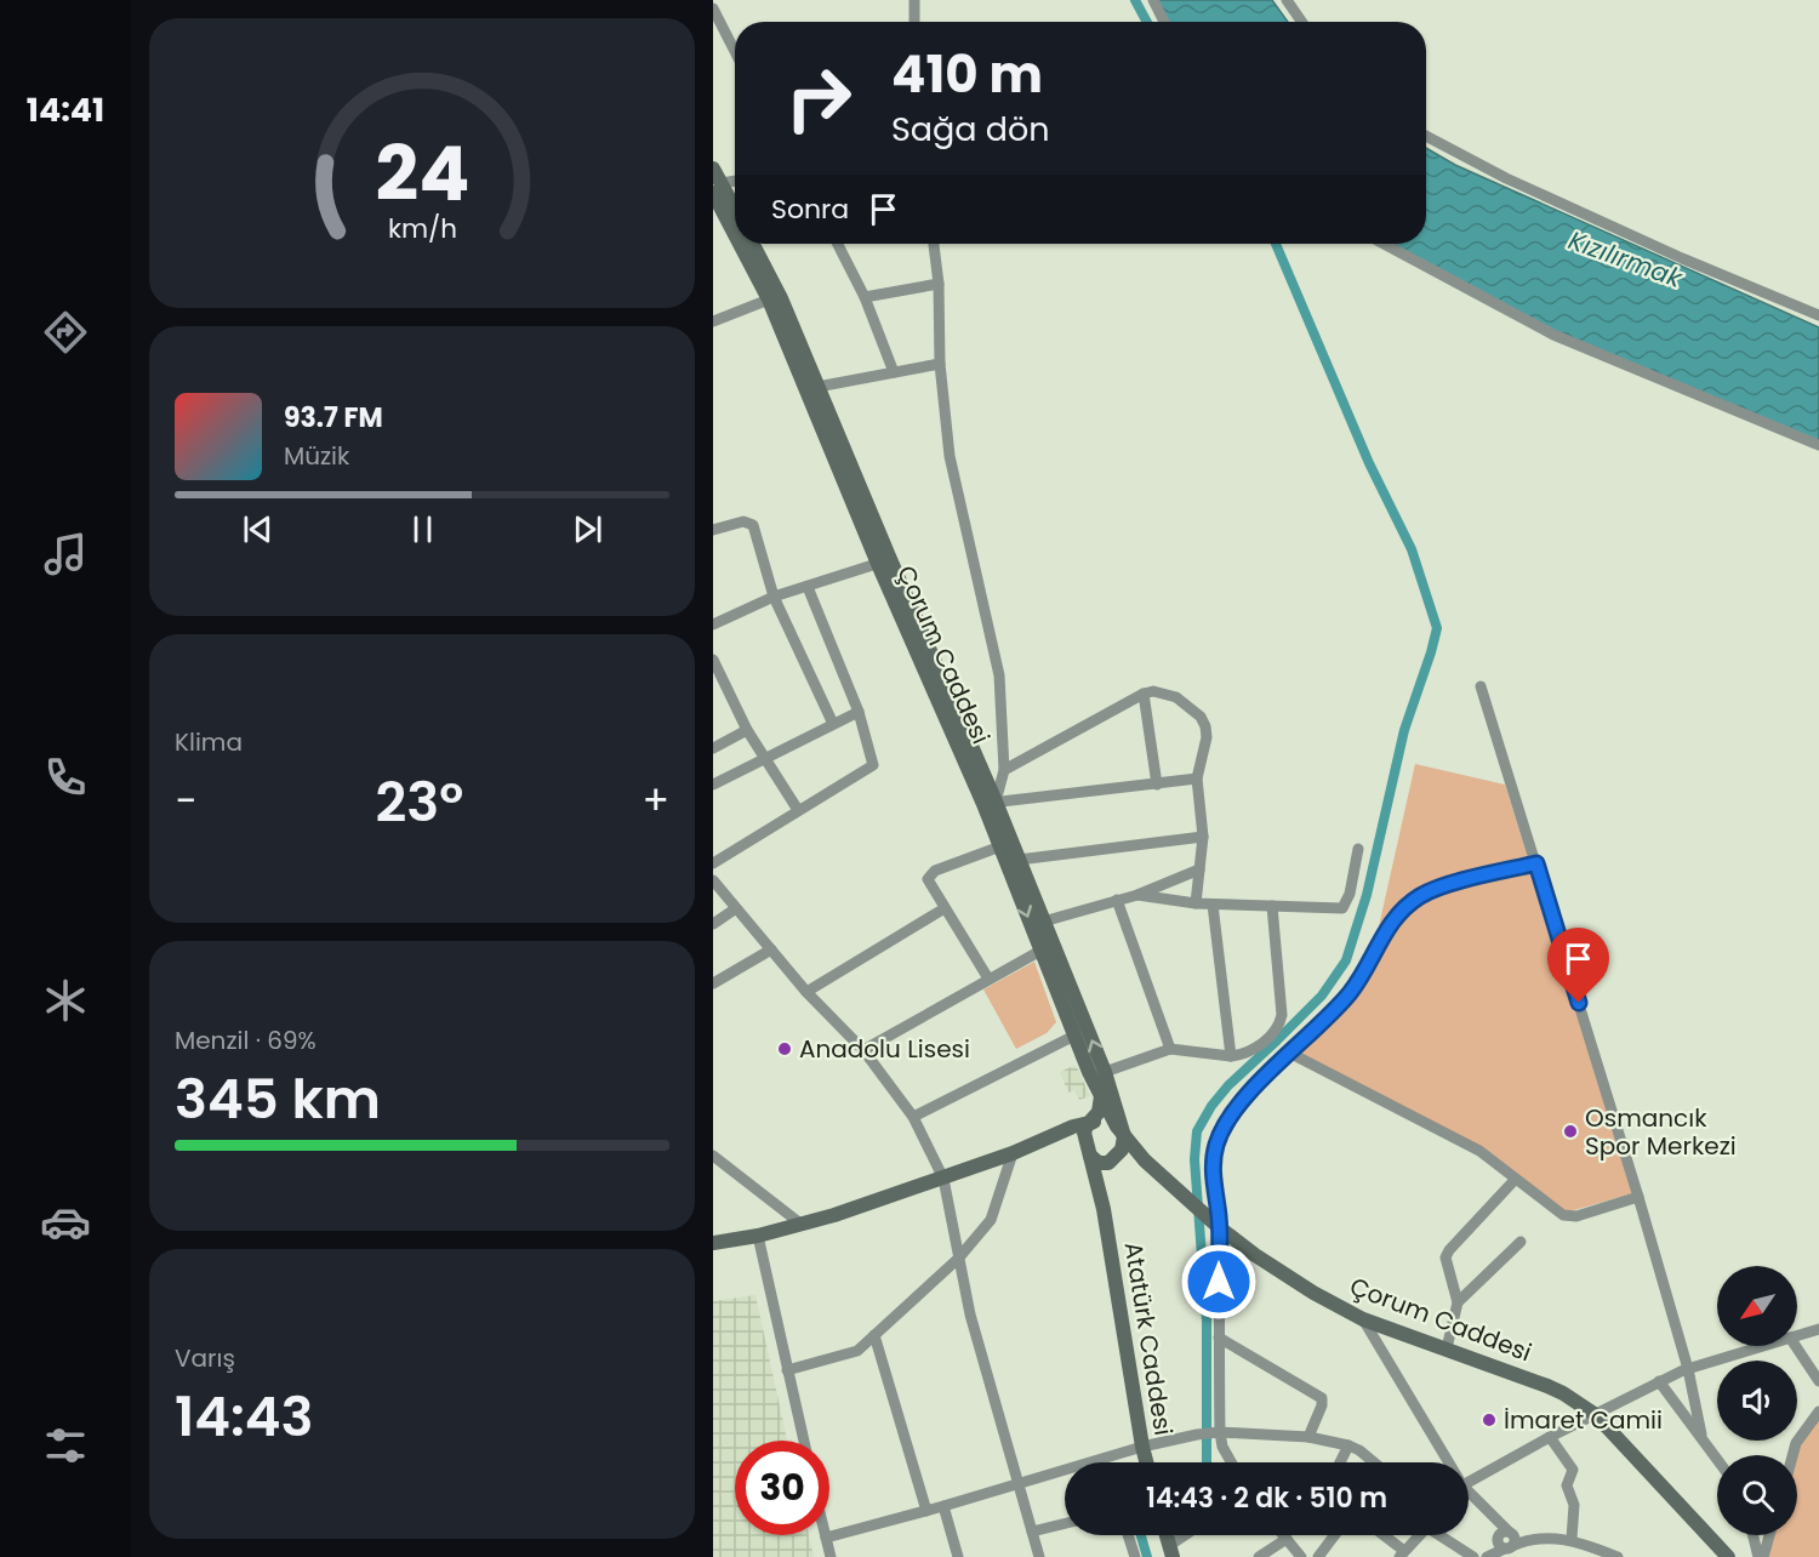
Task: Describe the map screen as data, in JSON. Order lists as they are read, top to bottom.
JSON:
{
  "streets": {
    "main road": ["Çorum Caddesi", "Atatürk Caddesi"]
  },
  "water": ["Kızılırmak"],
  "places": ["Anadolu Lisesi", "Osmancık Spor Merkezi", "İmaret Camii"],
  "north": "bottom left",
  "page": {
    "tabs": "14:41",
    "turn": ["410 m", "Sağa dön"],
    "then": "Sonra",
    "song": ["93.7 FM", "Müzik"],
    "tile": [
      "Klima",
      ["Menzil · 69%", "345 km"],
      ["Varış", "14:43"]
    ],
    "heat": ["−", "23°", "+"],
    "limit": "30",
    "trip": "14:43 · 2 dk · 510 m",
    "gauge": ["24", "km/h"]
  }
}
